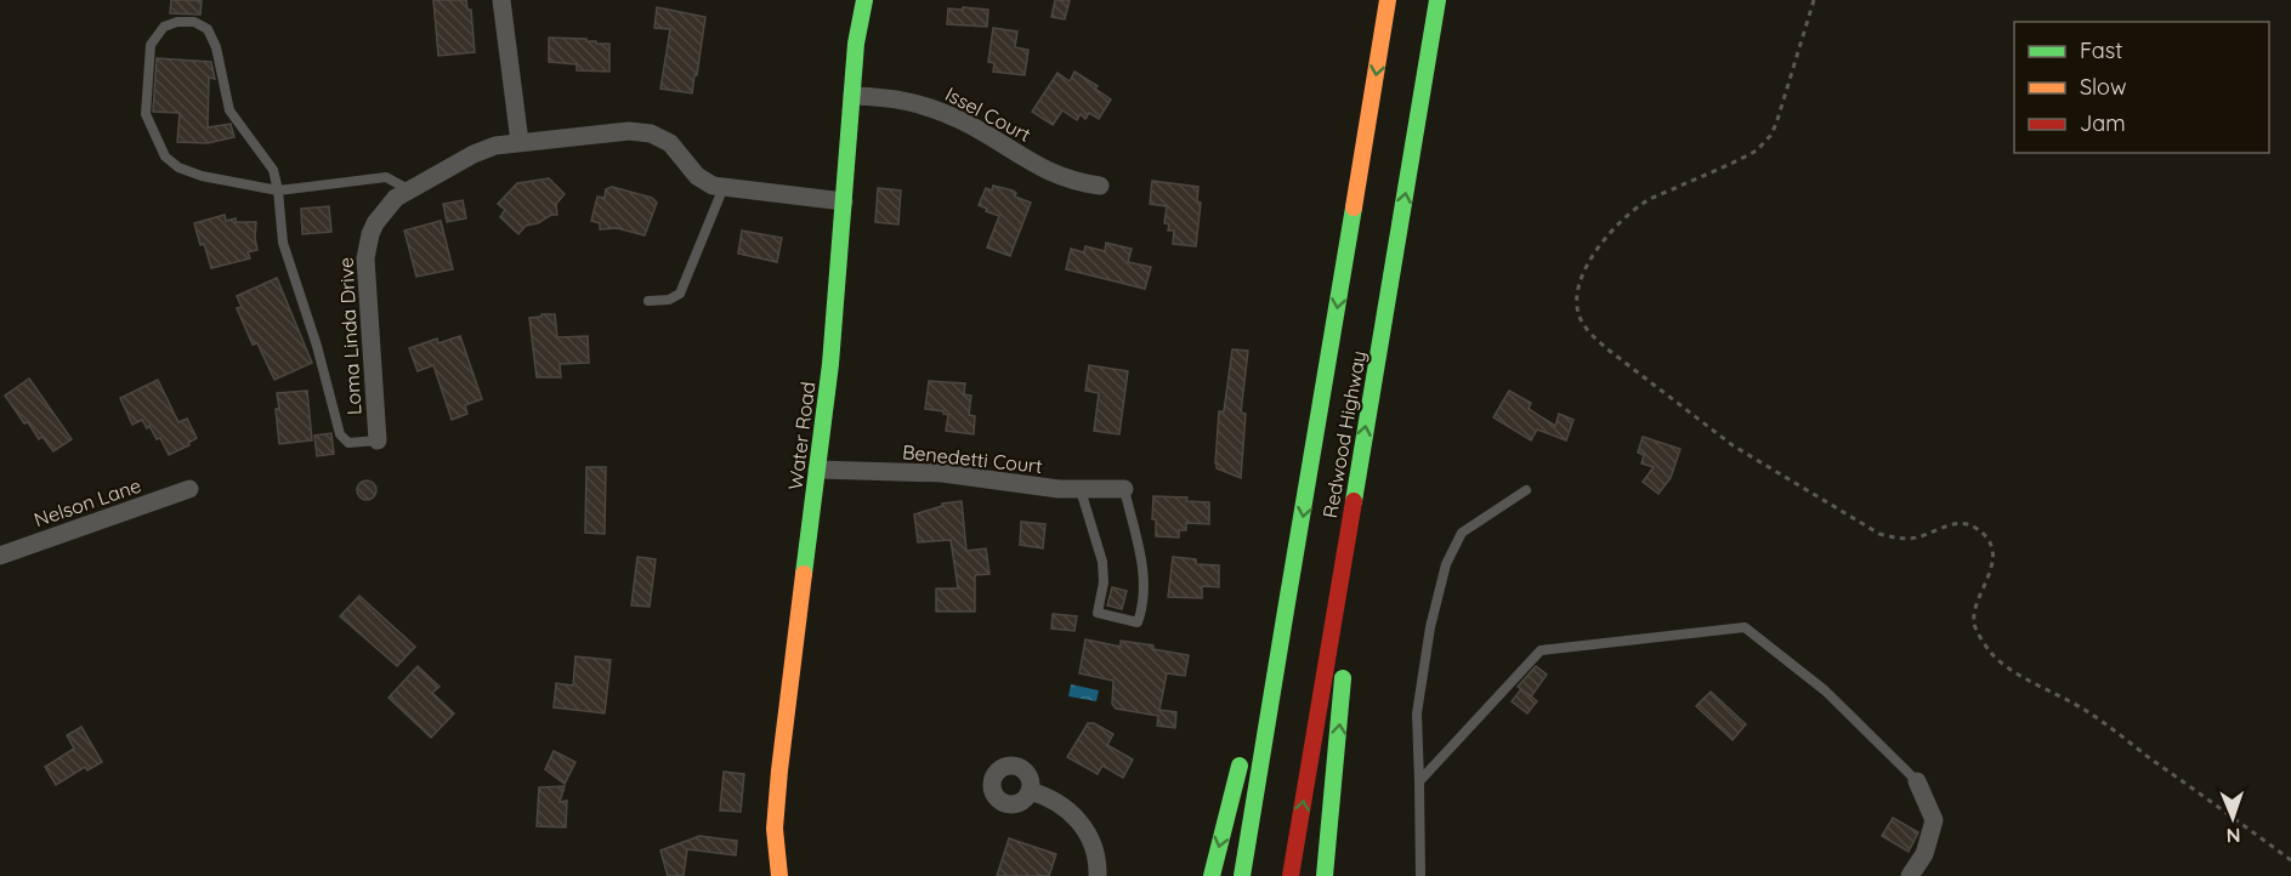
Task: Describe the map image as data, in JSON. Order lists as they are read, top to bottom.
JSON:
{
  "streets": {
    "main road": ["Redwood Highway", "Water Road"],
    "street": [
      "Issel Court",
      "Loma Linda Drive",
      "Benedetti Court",
      "Nelson Lane"
    ]
  },
  "crossings": [
    ["Issel Court", "Water Road"],
    ["Loma Linda Drive", "Water Road"],
    ["Water Road", "Benedetti Court"]
  ],
  "legend": ["Fast", "Slow", "Jam"],
  "north": "bottom"
}
